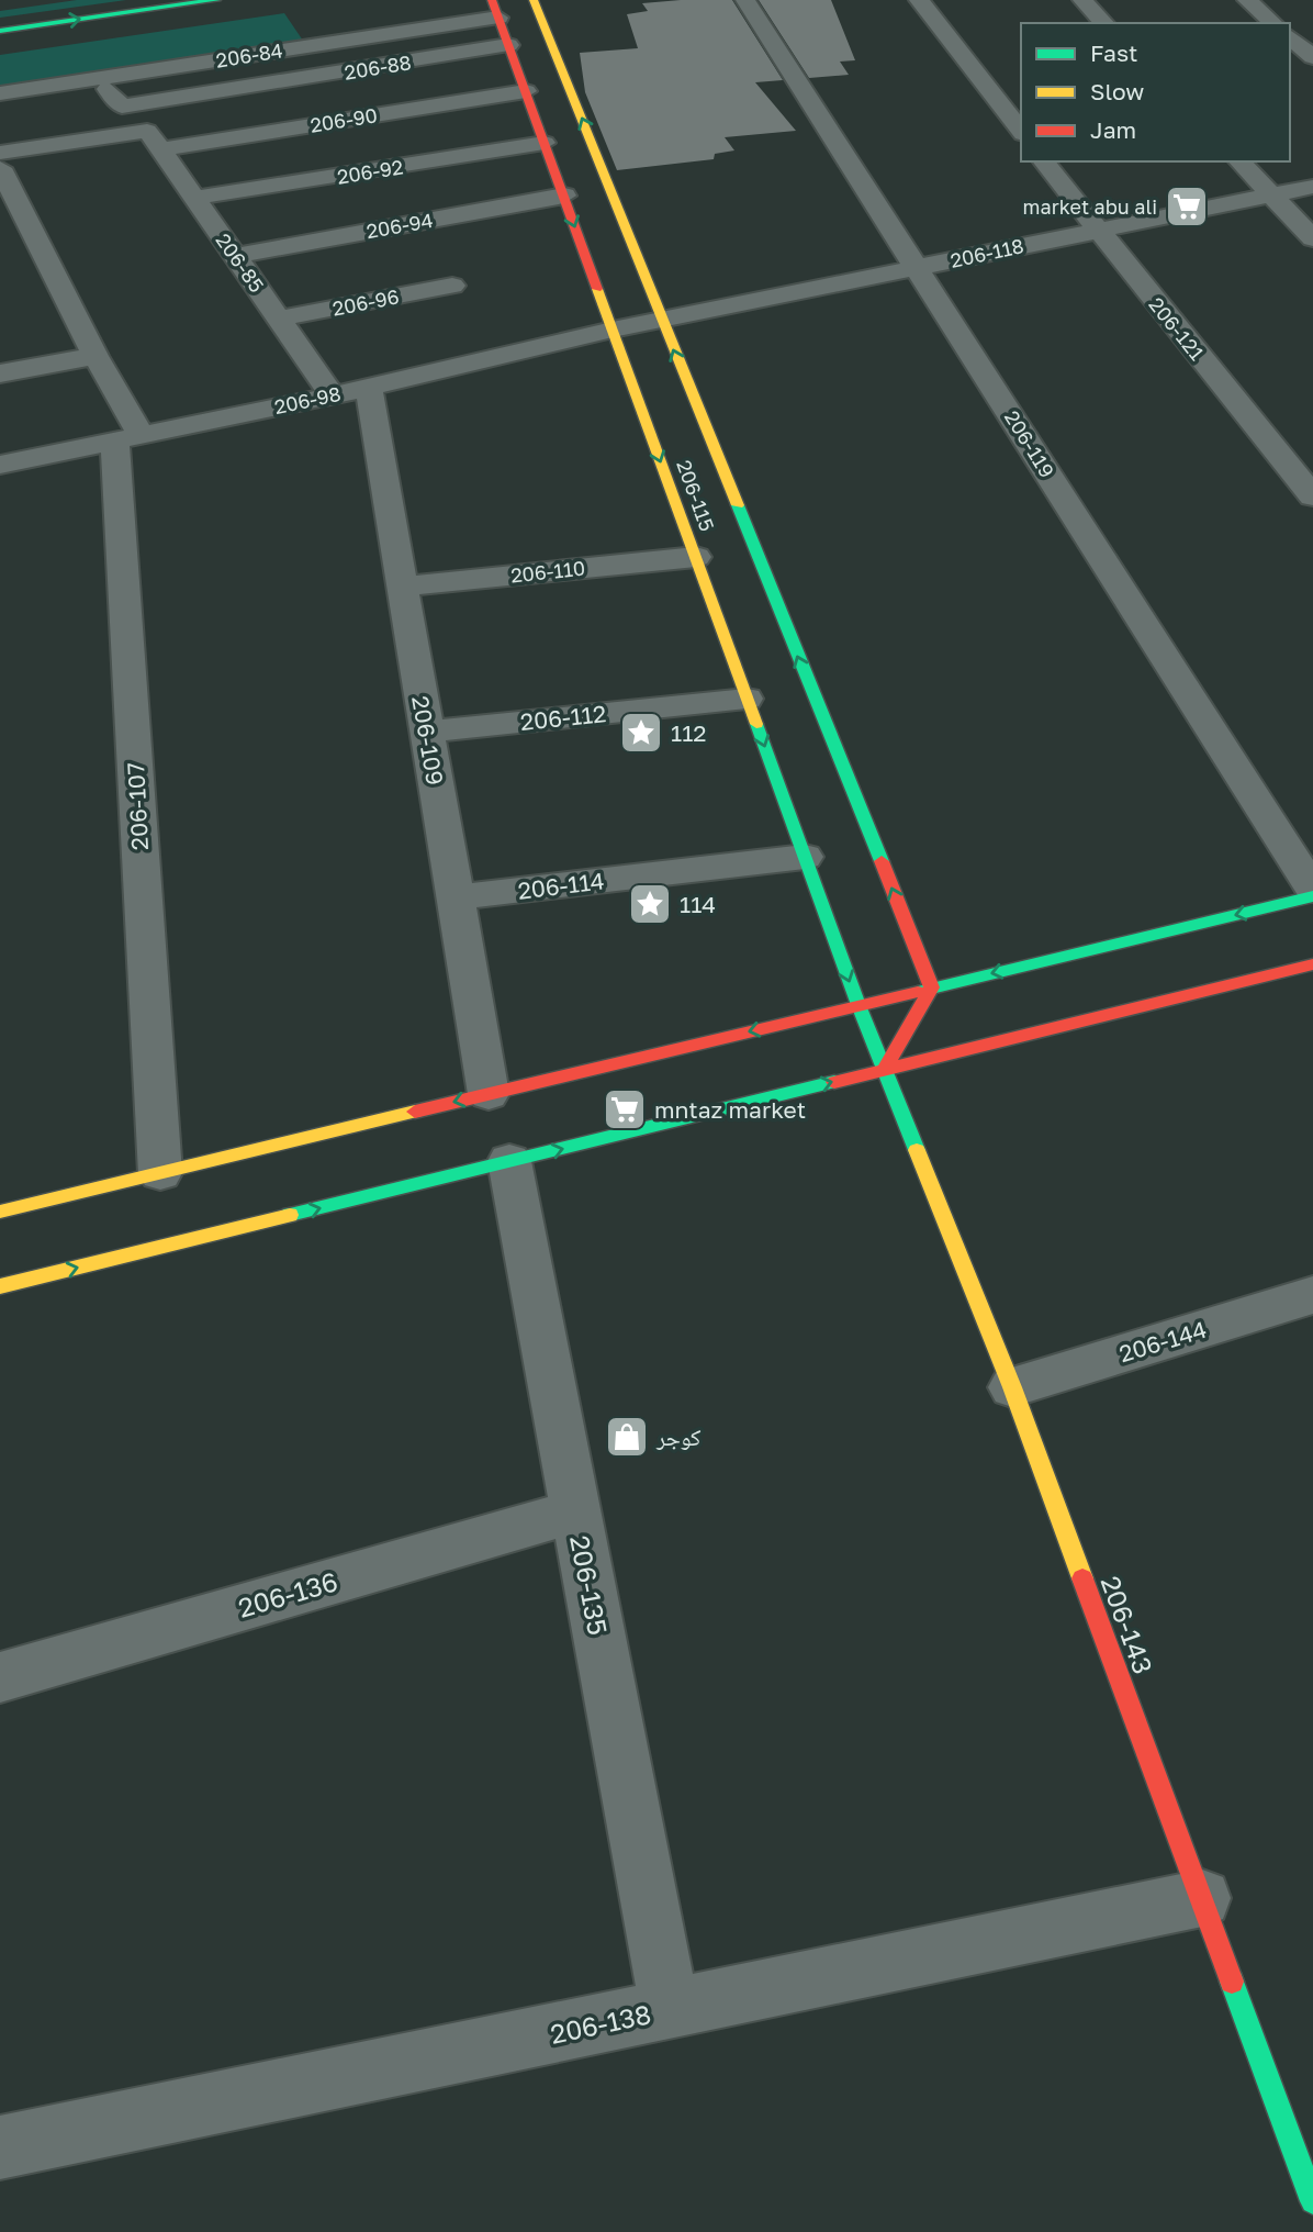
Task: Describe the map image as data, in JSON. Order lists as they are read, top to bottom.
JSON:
{
  "streets": {
    "main road": ["206-115", "206-143"],
    "street": [
      "206-84",
      "206-88",
      "206-90",
      "206-92",
      "206-94",
      "206-118",
      "206-85",
      "206-96",
      "206-121",
      "206-98",
      "206-119",
      "206-110",
      "206-112",
      "206-109",
      "206-107",
      "206-114",
      "206-144",
      "206-135",
      "206-136",
      "206-138"
    ]
  },
  "crossings": [
    ["206-84", "206-88"],
    ["206-84", "206-115"],
    ["206-88", "206-115"],
    ["206-90", "206-85"],
    ["206-90", "206-115"],
    ["206-92", "206-85"],
    ["206-92", "206-115"],
    ["206-94", "206-85"],
    ["206-94", "206-115"],
    ["206-118", "206-121"],
    ["206-118", "206-98"],
    ["206-118", "206-119"],
    ["206-118", "206-115"],
    ["206-85", "206-96"],
    ["206-85", "206-98"],
    ["206-98", "206-115"],
    ["206-98", "206-109"],
    ["206-98", "206-107"],
    ["206-115", "206-110"],
    ["206-115", "206-112"],
    ["206-115", "206-114"],
    ["206-115", "206-143"],
    ["206-110", "206-109"],
    ["206-112", "206-109"],
    ["206-109", "206-114"],
    ["206-144", "206-143"],
    ["206-135", "206-136"],
    ["206-135", "206-138"],
    ["206-143", "206-138"]
  ],
  "places": {
    "supermarket": ["market abu ali", "mntaz market"],
    "place": ["112", "114"],
    "shop": ["كوجر"]
  },
  "legend": ["Fast", "Slow", "Jam"]
}
